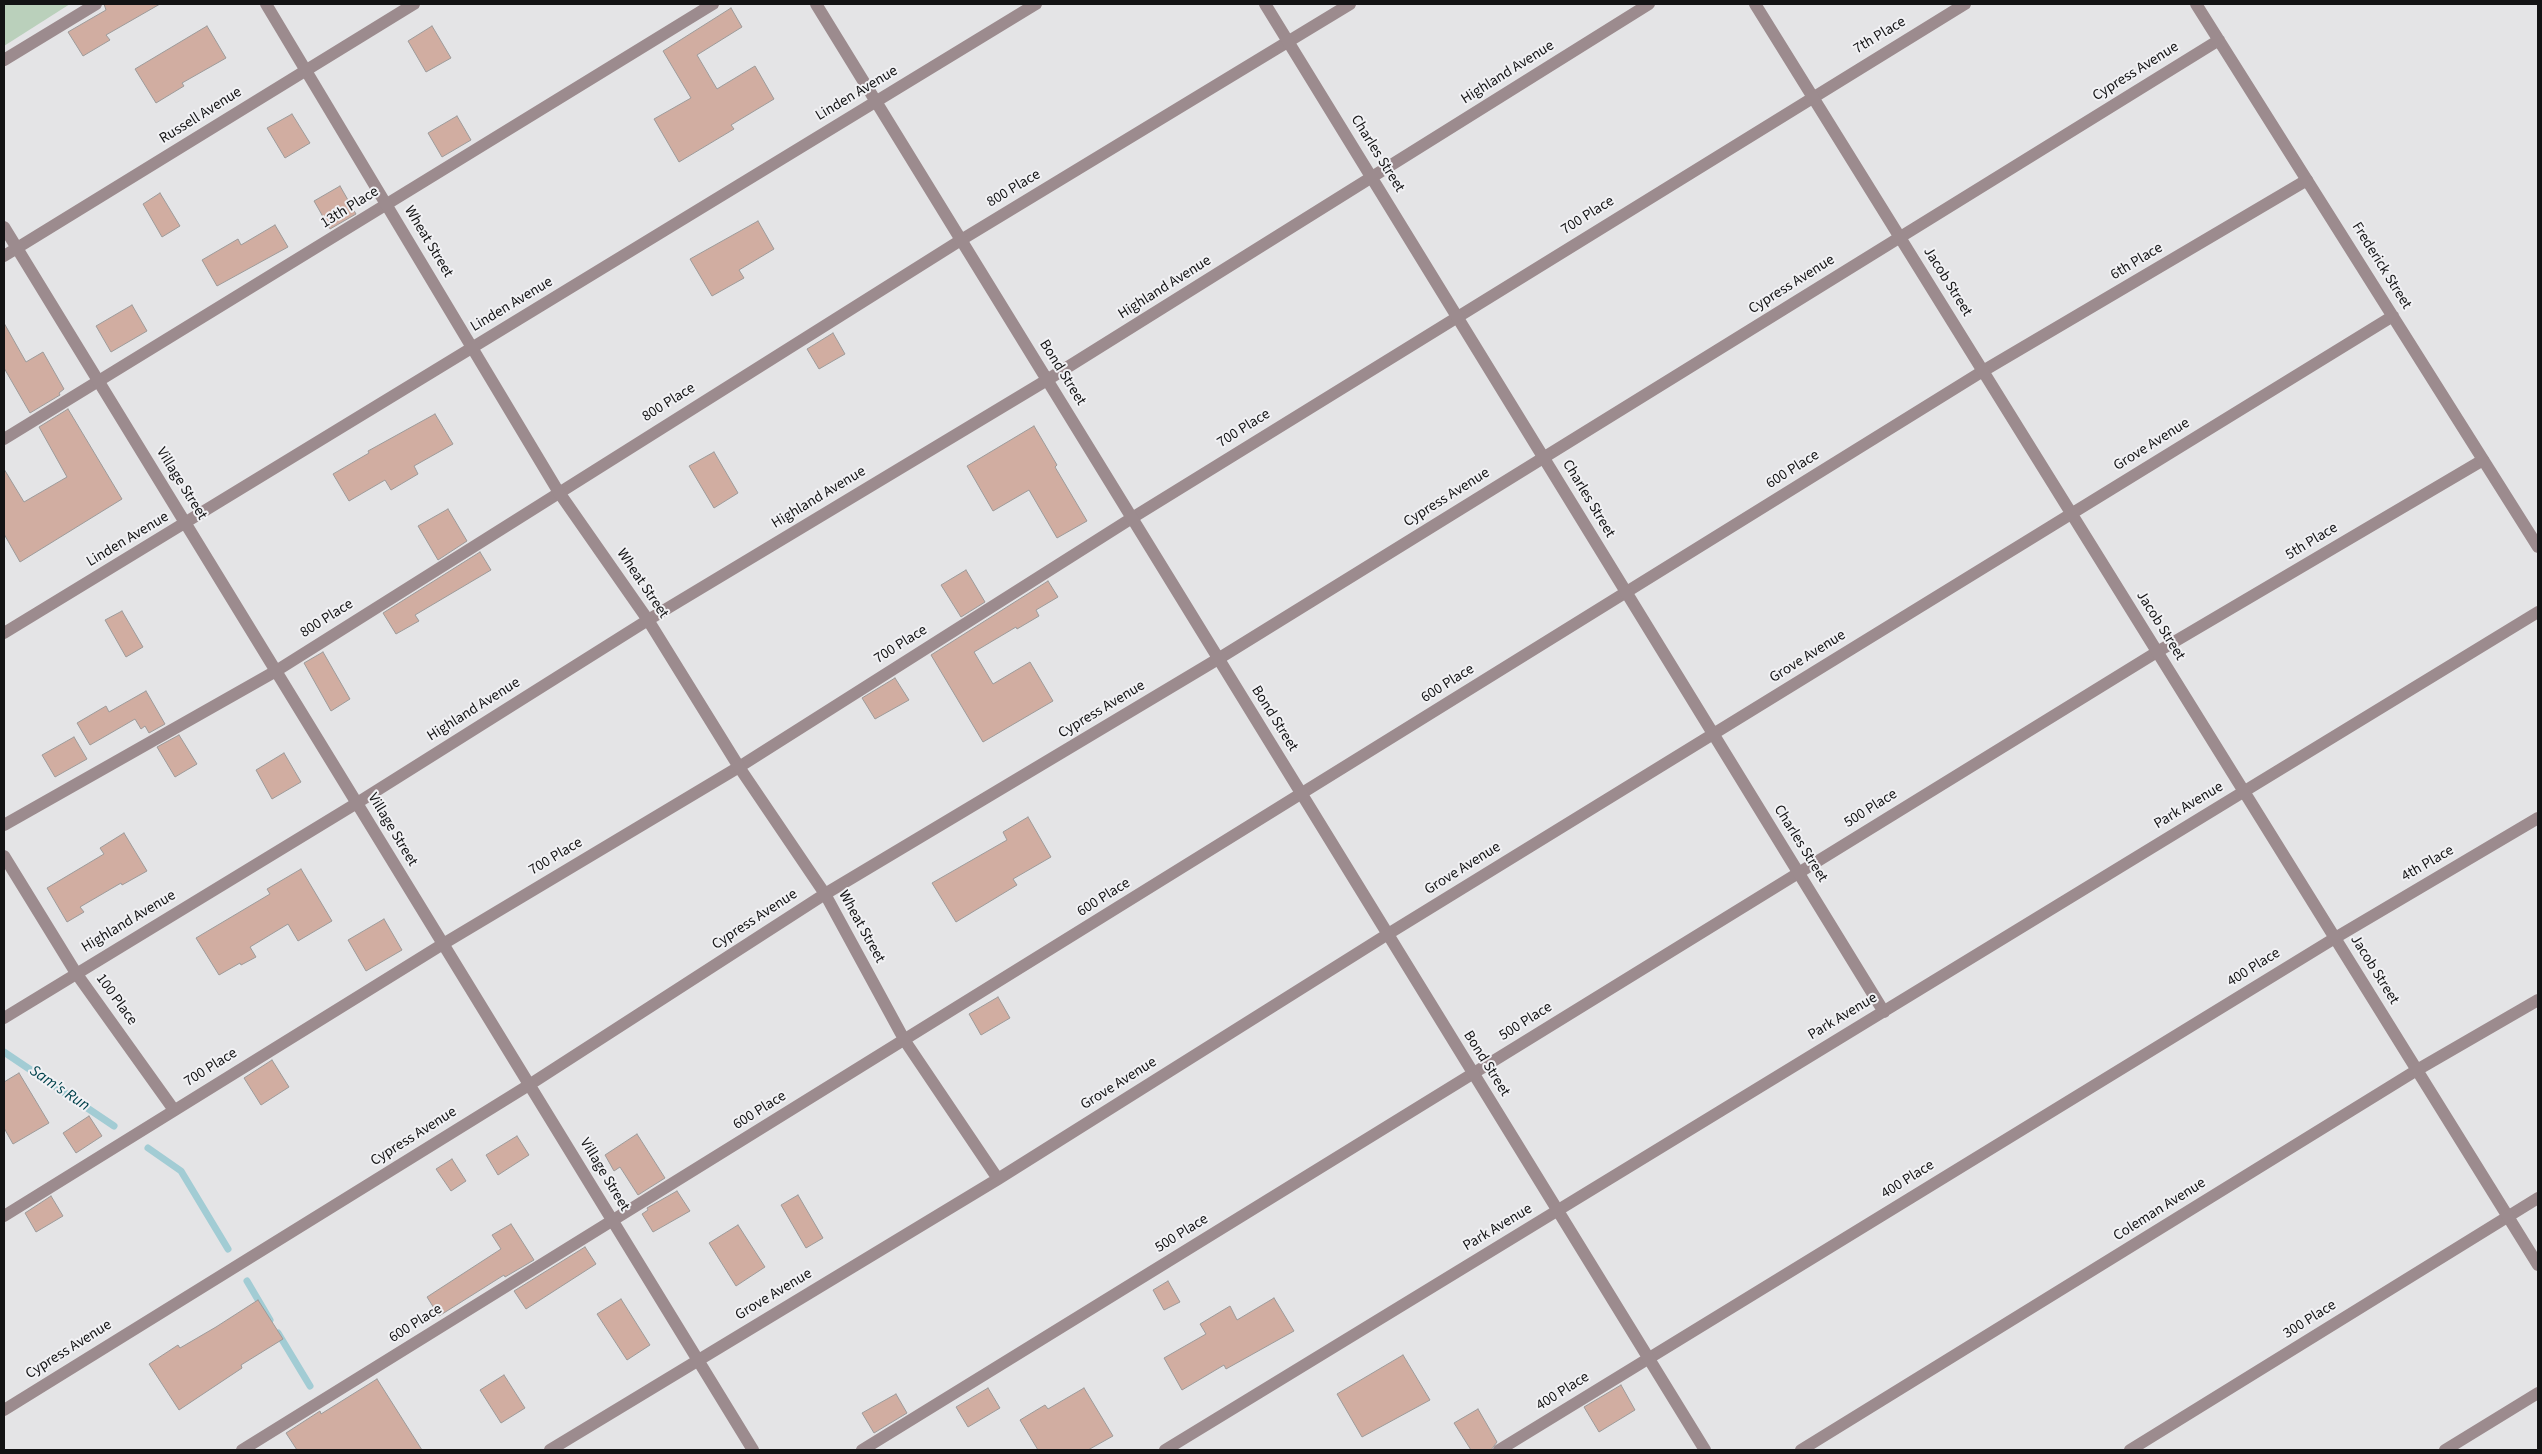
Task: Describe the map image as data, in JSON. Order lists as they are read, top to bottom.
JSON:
{
  "streets": {
    "street": [
      "7th Place",
      "Cypress Avenue",
      "Highland Avenue",
      "Linden Avenue",
      "Russell Avenue",
      "Charles Street",
      "800 Place",
      "13th Place",
      "700 Place",
      "Wheat Street",
      "6th Place",
      "Frederick Street",
      "Jacob Street",
      "Bond Street",
      "Grove Avenue",
      "600 Place",
      "Village Street",
      "5th Place",
      "Park Avenue",
      "500 Place",
      "4th Place",
      "400 Place",
      "100 Place",
      "Coleman Avenue",
      "300 Place"
    ]
  },
  "crossings": [
    ["7th Place", "700 Place"],
    ["7th Place", "Jacob Street"],
    ["Cypress Avenue", "Charles Street"],
    ["Cypress Avenue", "Wheat Street"],
    ["Cypress Avenue", "Frederick Street"],
    ["Cypress Avenue", "Jacob Street"],
    ["Cypress Avenue", "Bond Street"],
    ["Cypress Avenue", "Village Street"],
    ["Highland Avenue", "Charles Street"],
    ["Highland Avenue", "Wheat Street"],
    ["Highland Avenue", "Bond Street"],
    ["Highland Avenue", "Village Street"],
    ["Highland Avenue", "100 Place"],
    ["Linden Avenue", "Wheat Street"],
    ["Linden Avenue", "Bond Street"],
    ["Linden Avenue", "Village Street"],
    ["Russell Avenue", "Wheat Street"],
    ["Russell Avenue", "Village Street"],
    ["Charles Street", "800 Place"],
    ["Charles Street", "700 Place"],
    ["Charles Street", "Grove Avenue"],
    ["Charles Street", "600 Place"],
    ["Charles Street", "Park Avenue"],
    ["Charles Street", "500 Place"],
    ["800 Place", "Wheat Street"],
    ["800 Place", "Bond Street"],
    ["800 Place", "Village Street"],
    ["13th Place", "Wheat Street"],
    ["13th Place", "Village Street"],
    ["700 Place", "Wheat Street"],
    ["700 Place", "Jacob Street"],
    ["700 Place", "Bond Street"],
    ["700 Place", "Village Street"],
    ["700 Place", "100 Place"],
    ["Wheat Street", "Grove Avenue"],
    ["Wheat Street", "600 Place"],
    ["6th Place", "Frederick Street"],
    ["6th Place", "Jacob Street"],
    ["6th Place", "600 Place"],
    ["Frederick Street", "Grove Avenue"],
    ["Frederick Street", "5th Place"],
    ["Jacob Street", "Grove Avenue"],
    ["Jacob Street", "600 Place"],
    ["Jacob Street", "5th Place"],
    ["Jacob Street", "Park Avenue"],
    ["Jacob Street", "500 Place"],
    ["Jacob Street", "4th Place"],
    ["Jacob Street", "400 Place"],
    ["Jacob Street", "Coleman Avenue"],
    ["Jacob Street", "300 Place"],
    ["Bond Street", "Grove Avenue"],
    ["Bond Street", "600 Place"],
    ["Bond Street", "Park Avenue"],
    ["Bond Street", "500 Place"],
    ["Bond Street", "400 Place"],
    ["Grove Avenue", "Village Street"],
    ["600 Place", "Village Street"],
    ["5th Place", "500 Place"],
    ["4th Place", "400 Place"]
  ],
  "water": ["Sam's Run"]
}
